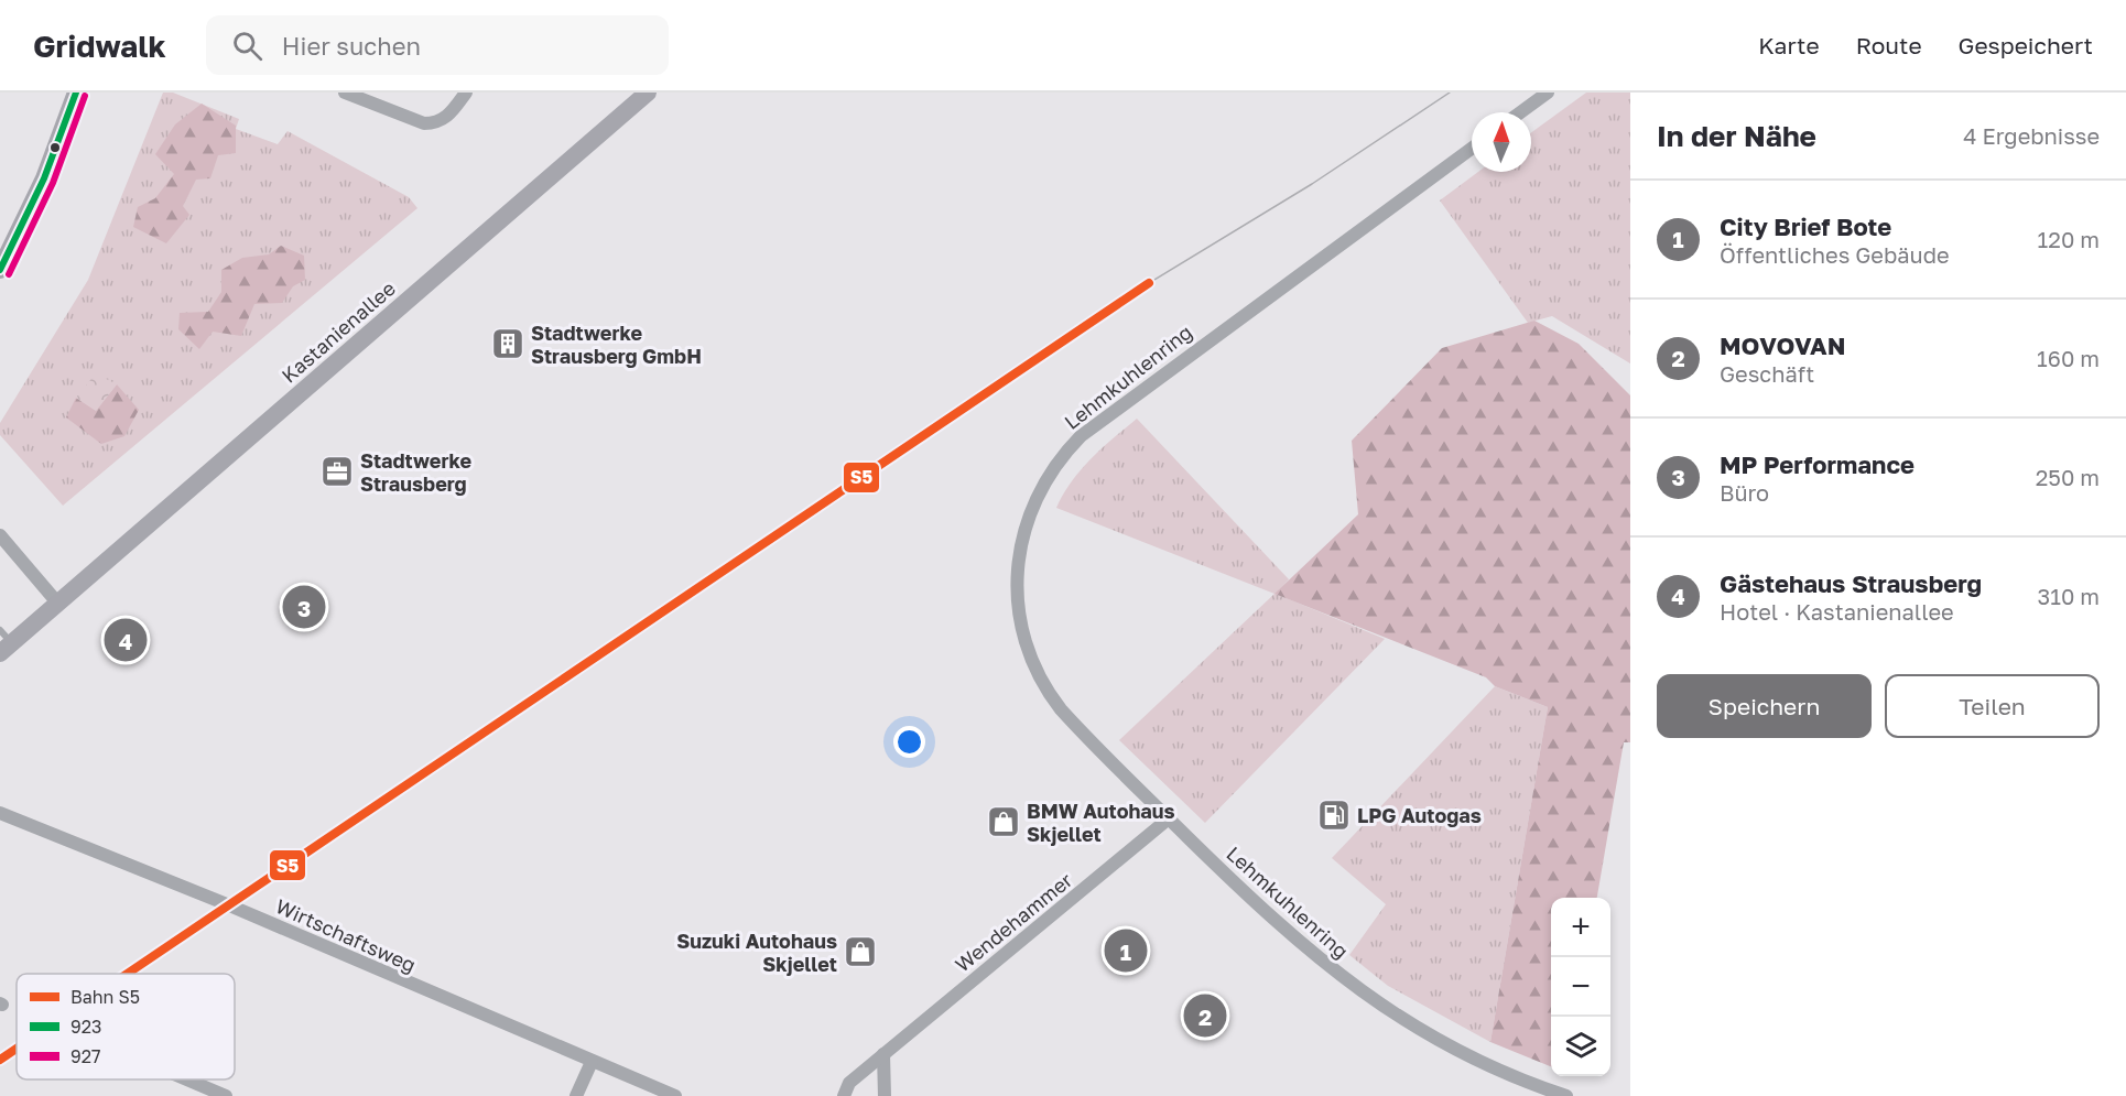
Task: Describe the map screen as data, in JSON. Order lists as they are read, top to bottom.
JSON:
{
  "streets": {
    "street": [
      "Kastanienallee",
      "Lehmkuhlenring",
      "Wendehammer",
      "Wirtschaftsweg"
    ]
  },
  "crossings": [
    ["Lehmkuhlenring", "Wendehammer"]
  ],
  "places": {
    "building": ["Stadtwerke Strausberg GmbH"],
    "office": ["Stadtwerke Strausberg"],
    "fuel station": ["LPG Autogas"],
    "shop": ["BMW Autohaus Skjellet", "Suzuki Autohaus Skjellet"]
  },
  "lines": ["transit line 923", "transit line 927", "rail line S5"],
  "legend": ["Bahn S5", "923", "927"],
  "north": "top",
  "page": {
    "header": "Gridwalk",
    "search": "Hier suchen",
    "nav": ["Karte", "Route", "Gespeichert"],
    "heading": ["In der Nähe", "4 Ergebnisse"],
    "list": [
      {
        "mark": "1",
        "name": "City Brief Bote",
        "note": "Öffentliches Gebäude",
        "value": "120 m"
      },
      {
        "mark": "2",
        "name": "MOVOVAN",
        "note": "Geschäft",
        "value": "160 m"
      },
      {
        "mark": "3",
        "name": "MP Performance",
        "note": "Büro",
        "value": "250 m"
      },
      {
        "mark": "4",
        "name": "Gästehaus Strausberg",
        "note": "Hotel · Kastanienallee",
        "value": "310 m"
      }
    ],
    "pins": [
      "3",
      "4",
      "1",
      "2"
    ],
    "buttons": ["Speichern", "Teilen"],
    "map_buttons": ["+", "−"]
  }
}
